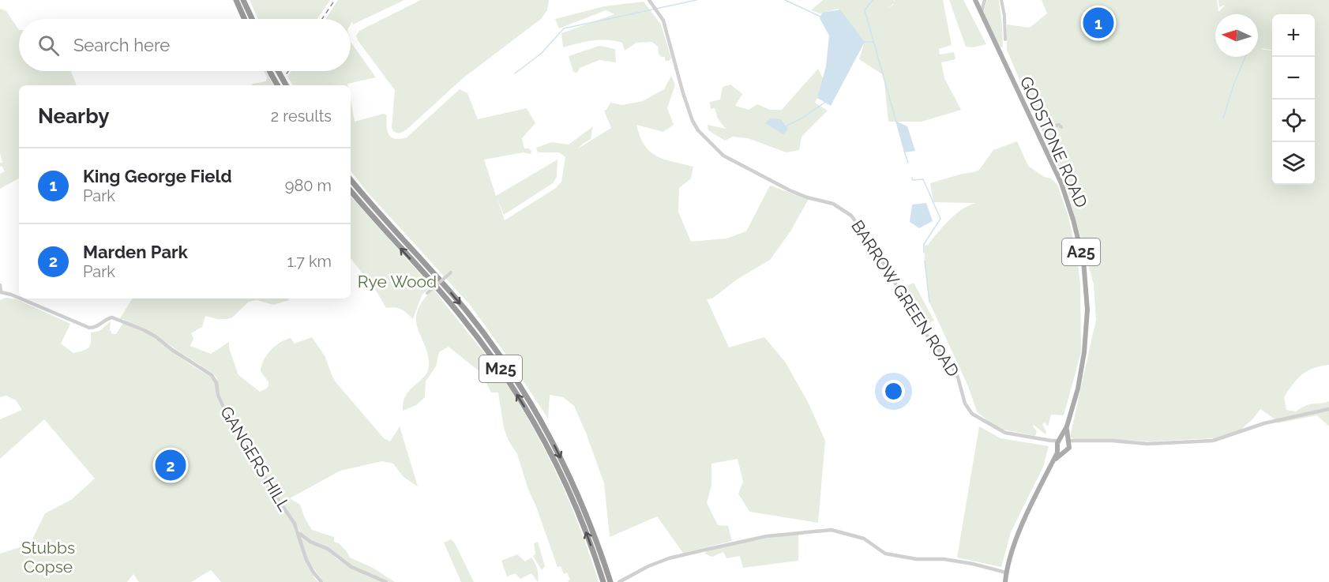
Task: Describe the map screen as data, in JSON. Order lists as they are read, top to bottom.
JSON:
{
  "streets": {
    "highway": ["M25"],
    "main road": ["GODSTONE ROAD", "A25"],
    "street": ["BARROW GREEN ROAD", "GANGERS HILL"]
  },
  "crossings": [
    ["GODSTONE ROAD", "A25"],
    ["GODSTONE ROAD", "BARROW GREEN ROAD"],
    ["A25", "BARROW GREEN ROAD"]
  ],
  "parks": ["Rye Wood", "Stubbs Copse"],
  "north": "left",
  "page": {
    "pins": ["1", "2"],
    "map_buttons": ["+", "−"],
    "search": "Search here",
    "heading": ["Nearby", "2 results"],
    "list": [
      {
        "mark": "1",
        "name": "King George Field",
        "note": "Park",
        "value": "980 m"
      },
      {
        "mark": "2",
        "name": "Marden Park",
        "note": "Park",
        "value": "1.7 km"
      }
    ]
  }
}
